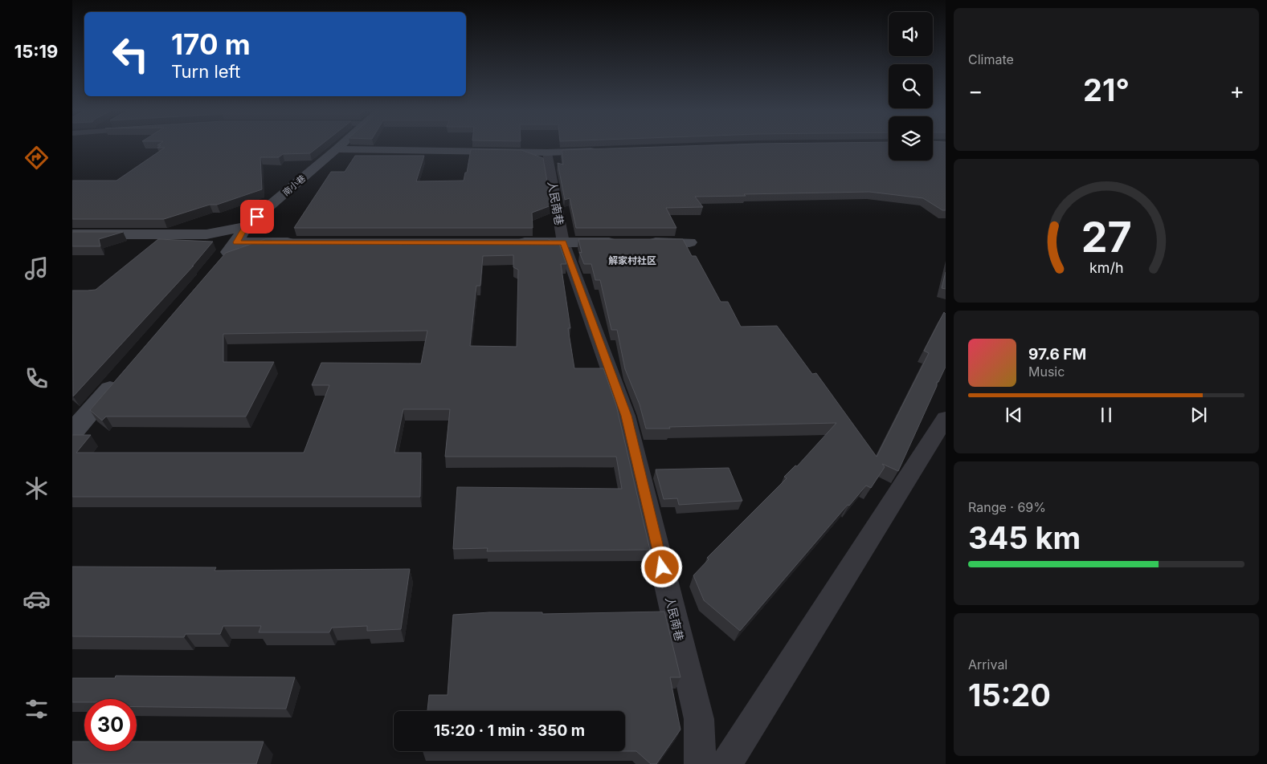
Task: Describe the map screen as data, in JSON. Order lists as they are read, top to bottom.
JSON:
{
  "streets": {
    "street": ["南小巷", "人民南巷"]
  },
  "districts": ["解家村社区"],
  "page": {
    "tabs": "15:19",
    "tile": [
      "Climate",
      ["Range · 69%", "345 km"],
      ["Arrival", "15:20"]
    ],
    "turn": ["170 m", "Turn left"],
    "heat": ["−", "21°", "+"],
    "song": ["97.6 FM", "Music"],
    "limit": "30",
    "trip": "15:20 · 1 min · 350 m",
    "gauge": ["27", "km/h"]
  }
}
